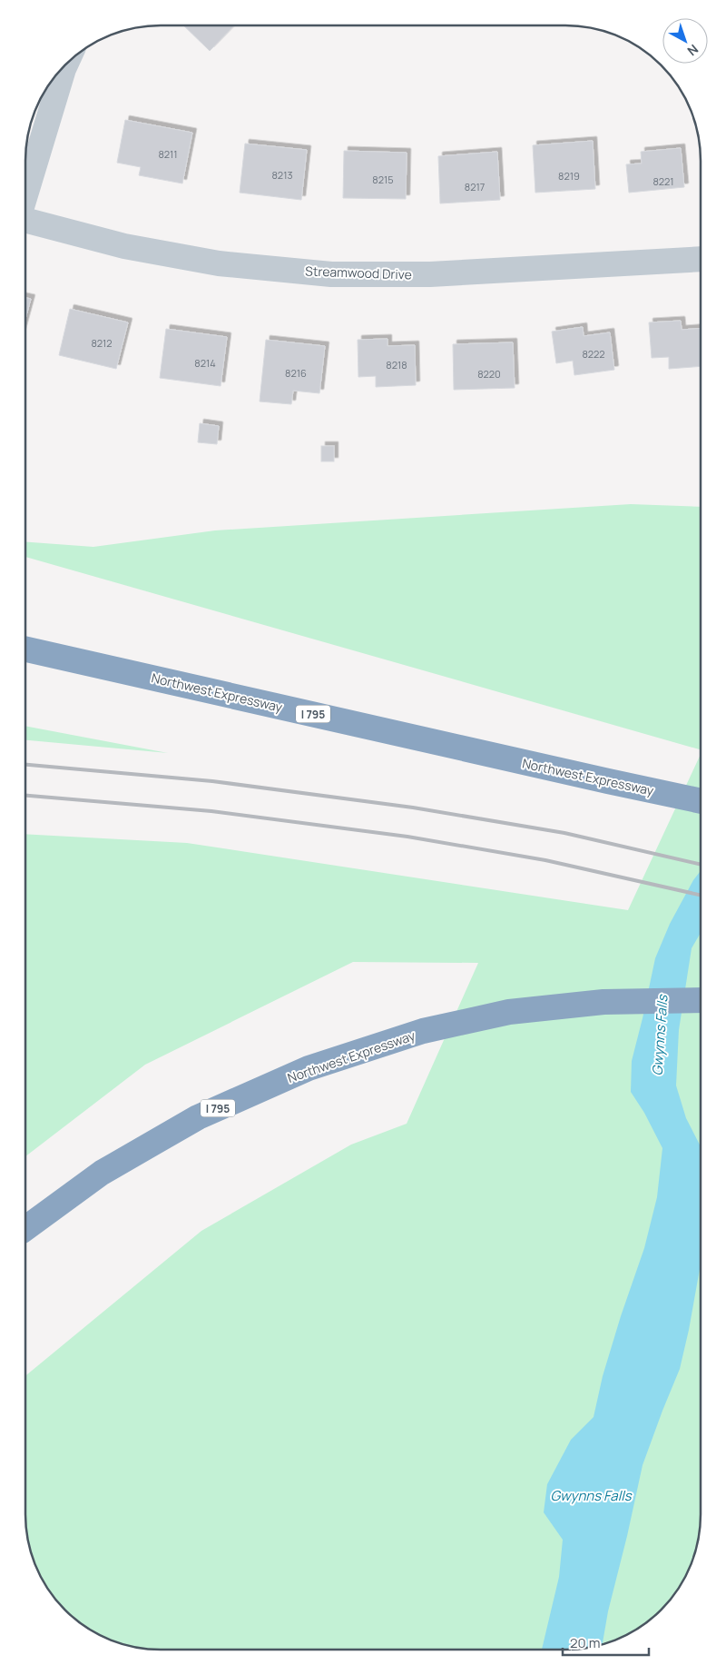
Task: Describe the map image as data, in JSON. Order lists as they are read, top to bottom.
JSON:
{
  "streets": {
    "highway": ["Northwest Expressway", "I 795"],
    "street": ["Streamwood Drive"]
  },
  "water": ["Gwynns Falls"],
  "house_numbers": [
    "8211",
    "8213",
    "8219",
    "8215",
    "8221",
    "8217",
    "8212",
    "8222",
    "8214",
    "8218",
    "8216",
    "8220"
  ],
  "scale_bar": "20 m",
  "north": "bottom right"
}
